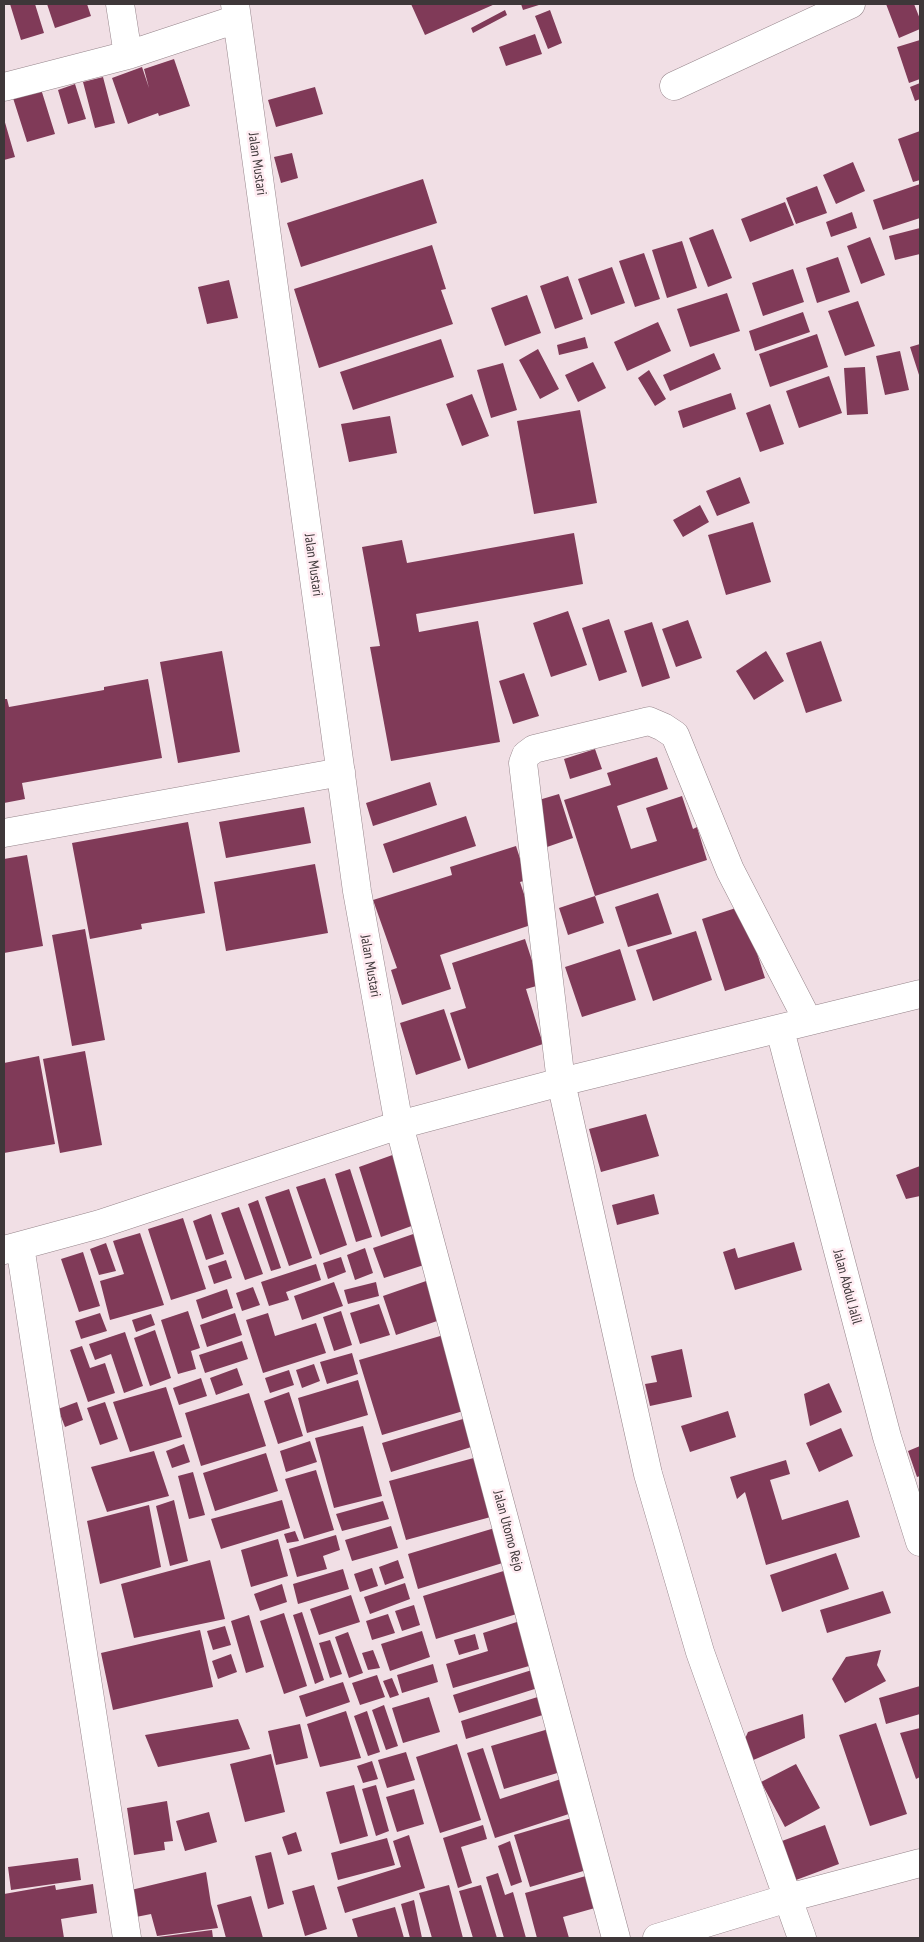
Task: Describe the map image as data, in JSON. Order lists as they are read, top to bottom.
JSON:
{
  "streets": {
    "street": ["Jalan Mustari", "Jalan Abdul Jalil", "Jalan Utomo Rejo"]
  },
  "crossings": [
    ["Jalan Mustari", "Jalan Utomo Rejo"]
  ]
}
